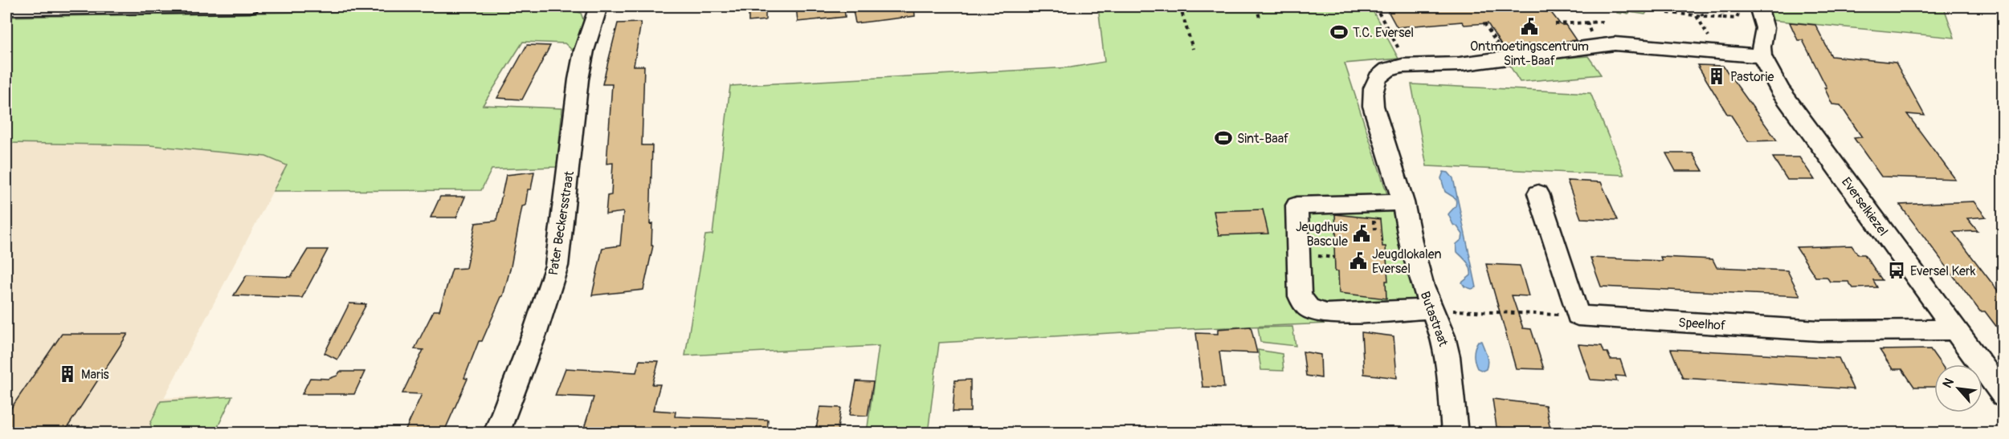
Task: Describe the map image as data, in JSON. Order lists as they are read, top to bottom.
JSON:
{
  "streets": {
    "street": [
      "Everselkiezel",
      "Pater Beckersstraat",
      "Butastraat",
      "Speelhof"
    ]
  },
  "crossings": [
    ["Everselkiezel", "Speelhof"]
  ],
  "places": {
    "public building": ["Ontmoetingscentrum Sint-Baaf", "Jeugdhuis Bascule", "Jeugdlokalen Eversel"],
    "sports": ["T.C. Eversel", "Sint-Baaf"],
    "building": ["Pastorie", "Maris"],
    "bus stop": ["Eversel Kerk"]
  },
  "north": "top left"
}
